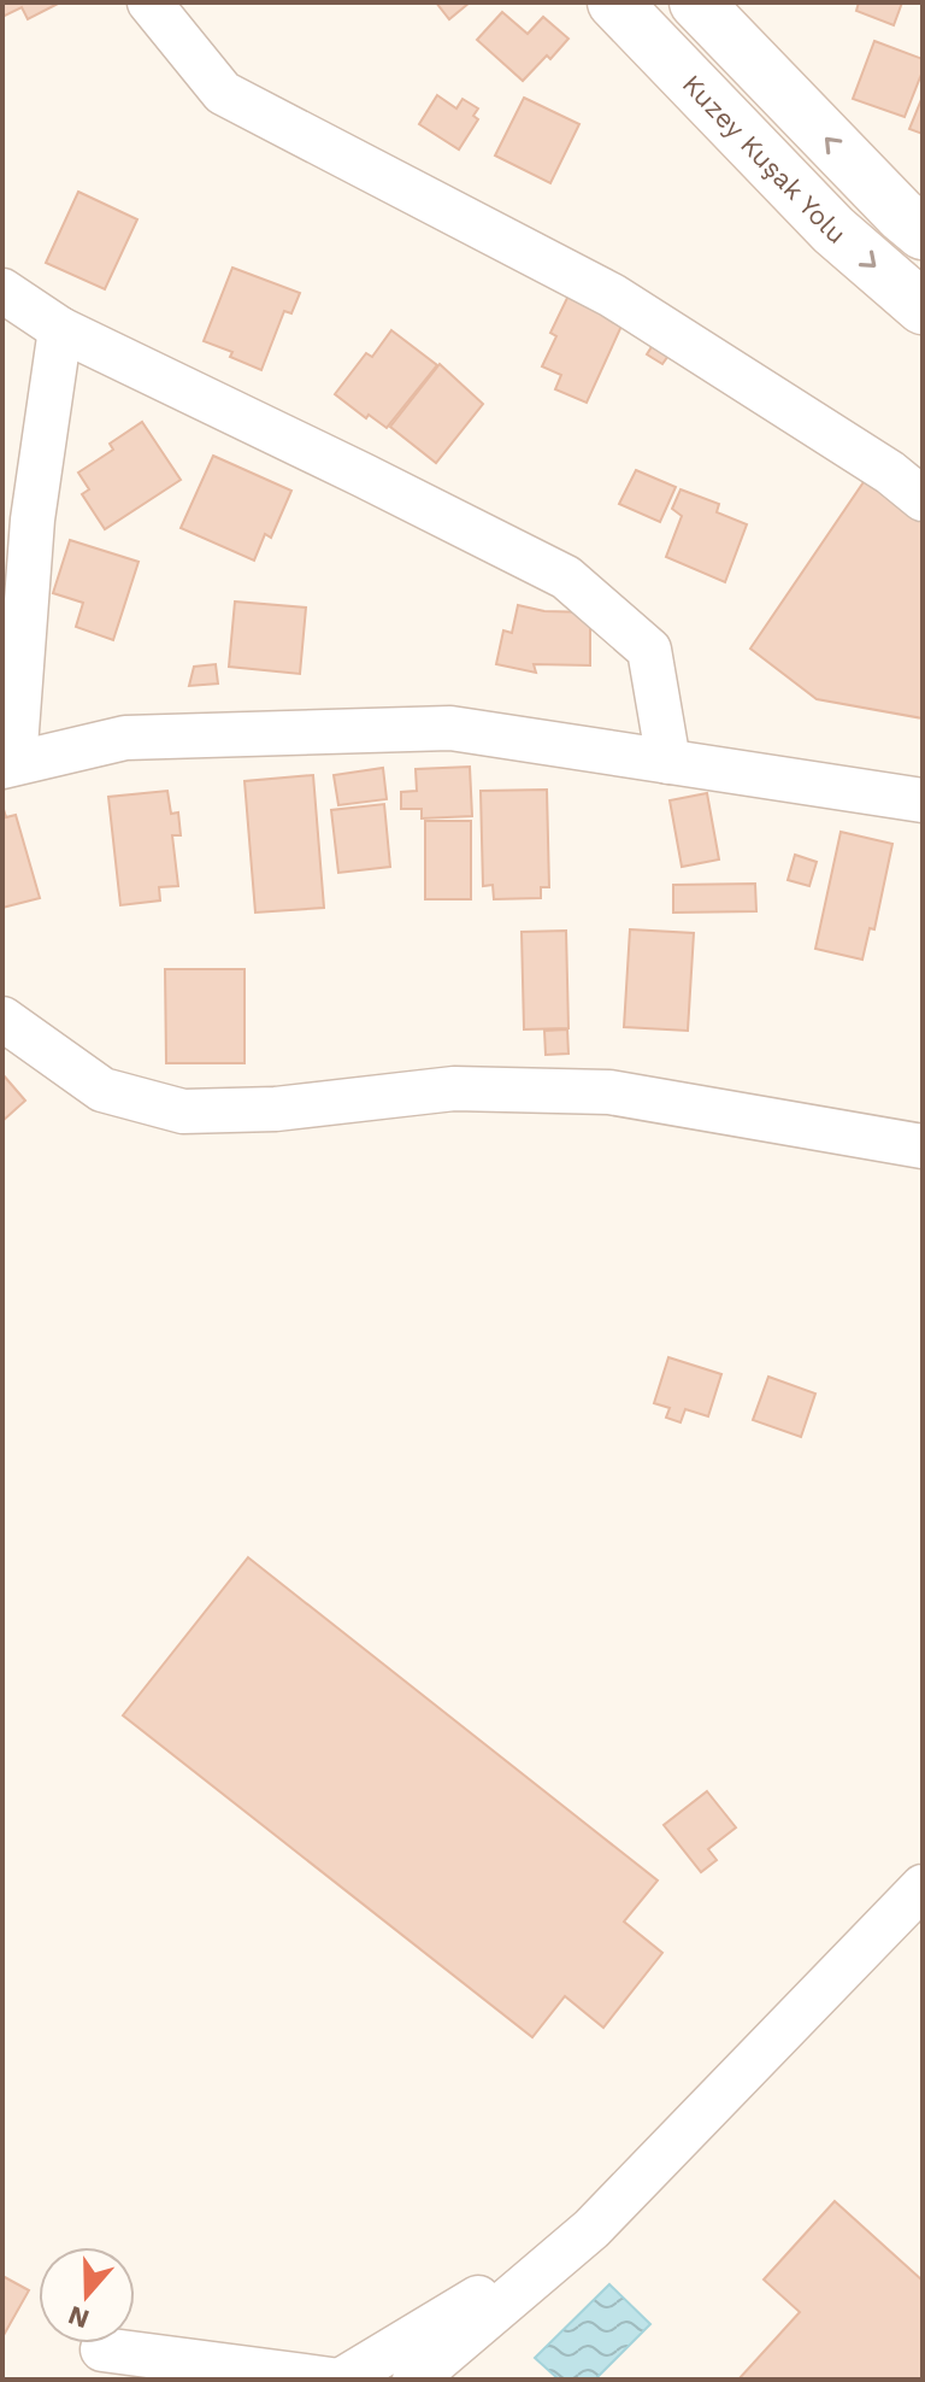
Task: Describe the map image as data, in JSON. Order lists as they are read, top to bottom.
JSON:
{
  "streets": {
    "main road": ["Kuzey Kuşak Yolu"]
  },
  "north": "bottom"
}
